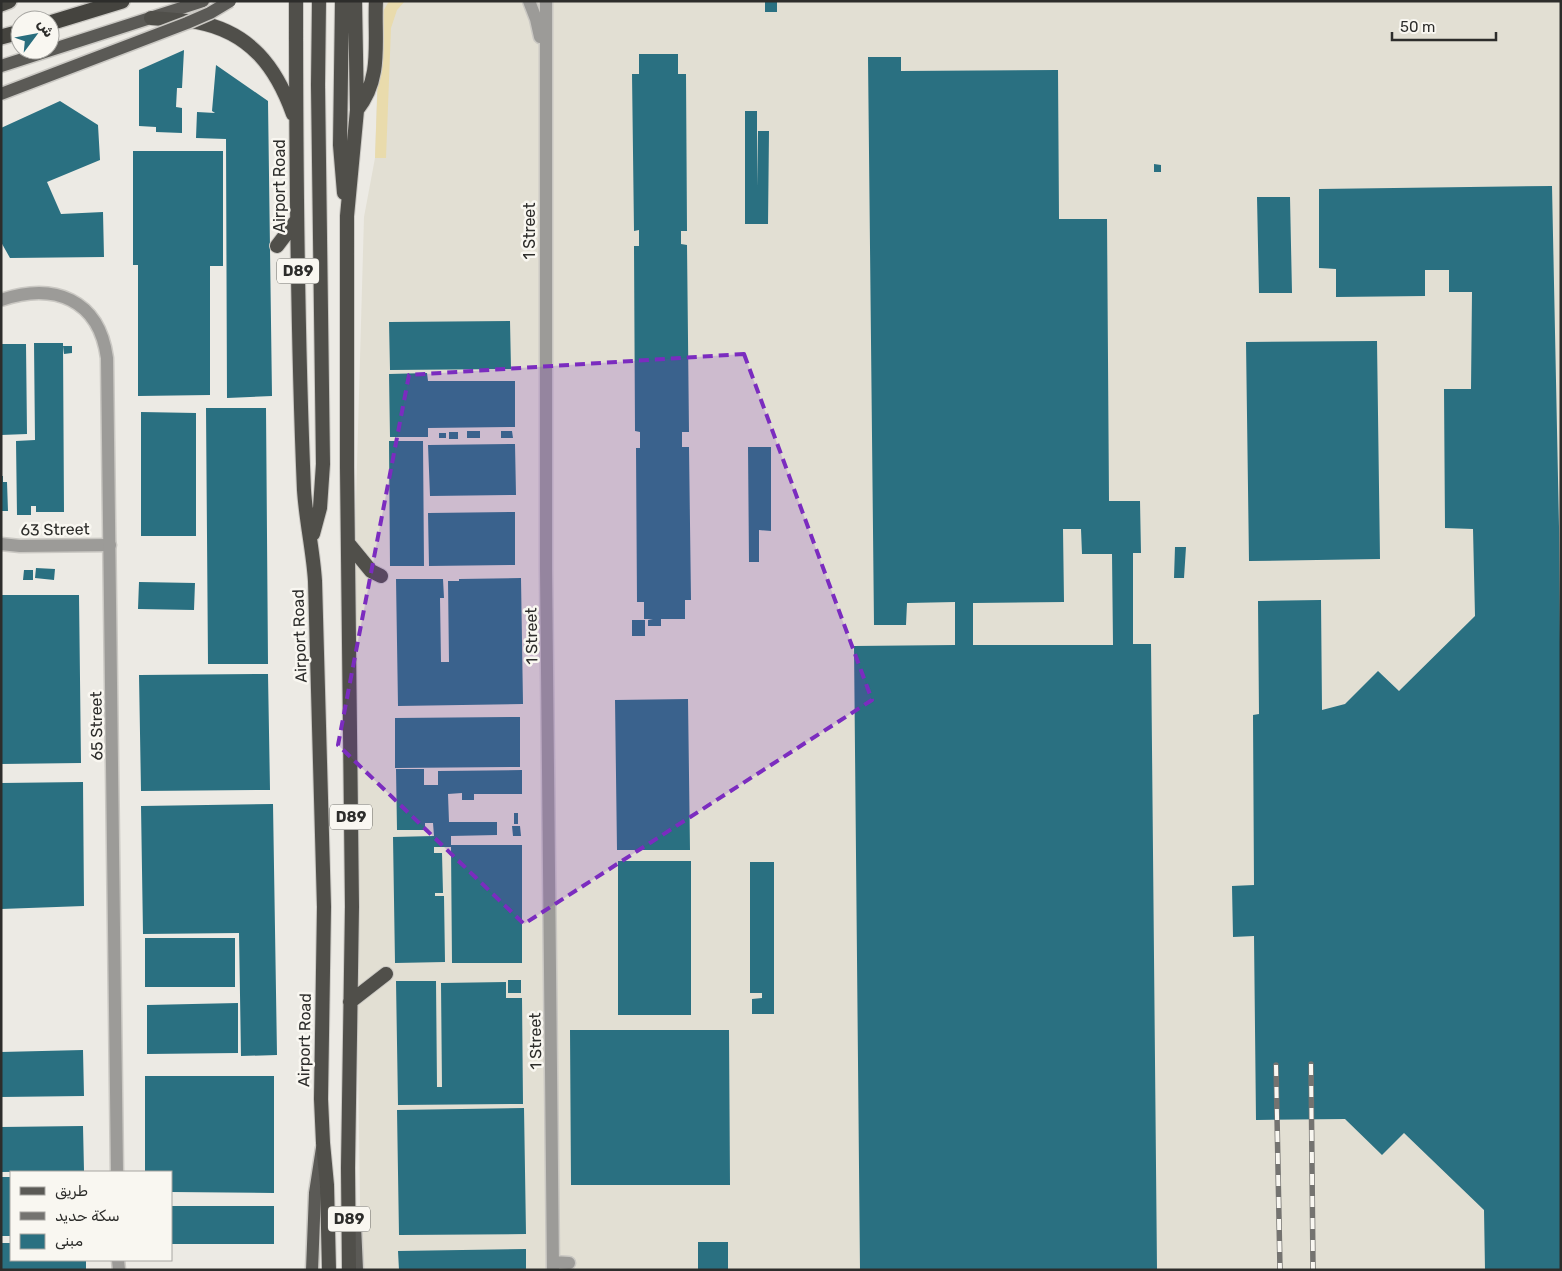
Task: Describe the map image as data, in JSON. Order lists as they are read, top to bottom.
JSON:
{
  "streets": {
    "highway": ["Airport Road", "D89"],
    "street": ["1 Street", "63 Street", "65 Street"]
  },
  "crossings": [
    ["63 Street", "65 Street"]
  ],
  "legend": ["طريق", "سكة حديد", "مبنى"],
  "scale_bar": "50 m",
  "north": "top right"
}
